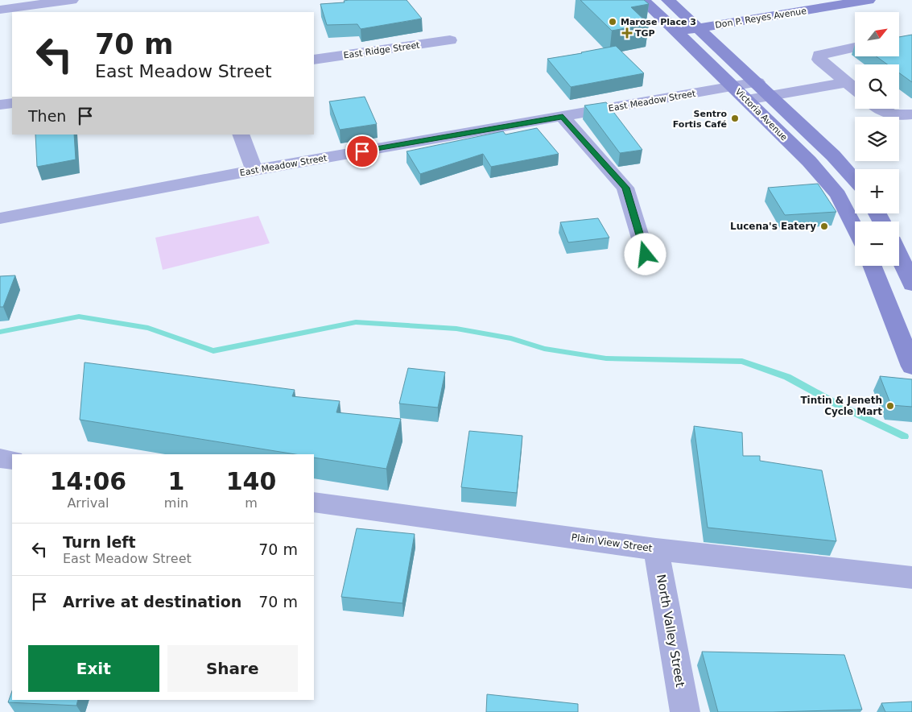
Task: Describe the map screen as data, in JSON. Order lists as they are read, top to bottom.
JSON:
{
  "streets": {
    "main road": ["Don P. Reyes Avenue", "Victoria Avenue"],
    "street": [
      "East Ridge Street",
      "East Meadow Street",
      "Plain View Street",
      "North Valley Street"
    ]
  },
  "crossings": [
    ["Don P. Reyes Avenue", "Victoria Avenue"],
    ["East Meadow Street", "Victoria Avenue"],
    ["Plain View Street", "North Valley Street"]
  ],
  "places": {
    "other": [
      "Marose Place 3",
      "Sentro Fortis Café",
      "Lucena's Eatery",
      "Tintin & Jeneth Cycle Mart"
    ],
    "health": ["TGP"]
  },
  "north": "top right",
  "page": {
    "map_buttons": ["+", "−"],
    "turn": ["70 m", "East Meadow Street"],
    "then": "Then",
    "eta": [
      "14:06",
      "Arrival",
      "1",
      "min",
      "140",
      "m"
    ],
    "list": [
      {
        "name": "Turn left",
        "note": "East Meadow Street",
        "value": "70 m"
      },
      {
        "name": "Arrive at destination",
        "value": "70 m"
      }
    ],
    "buttons": ["Exit", "Share"]
  }
}
